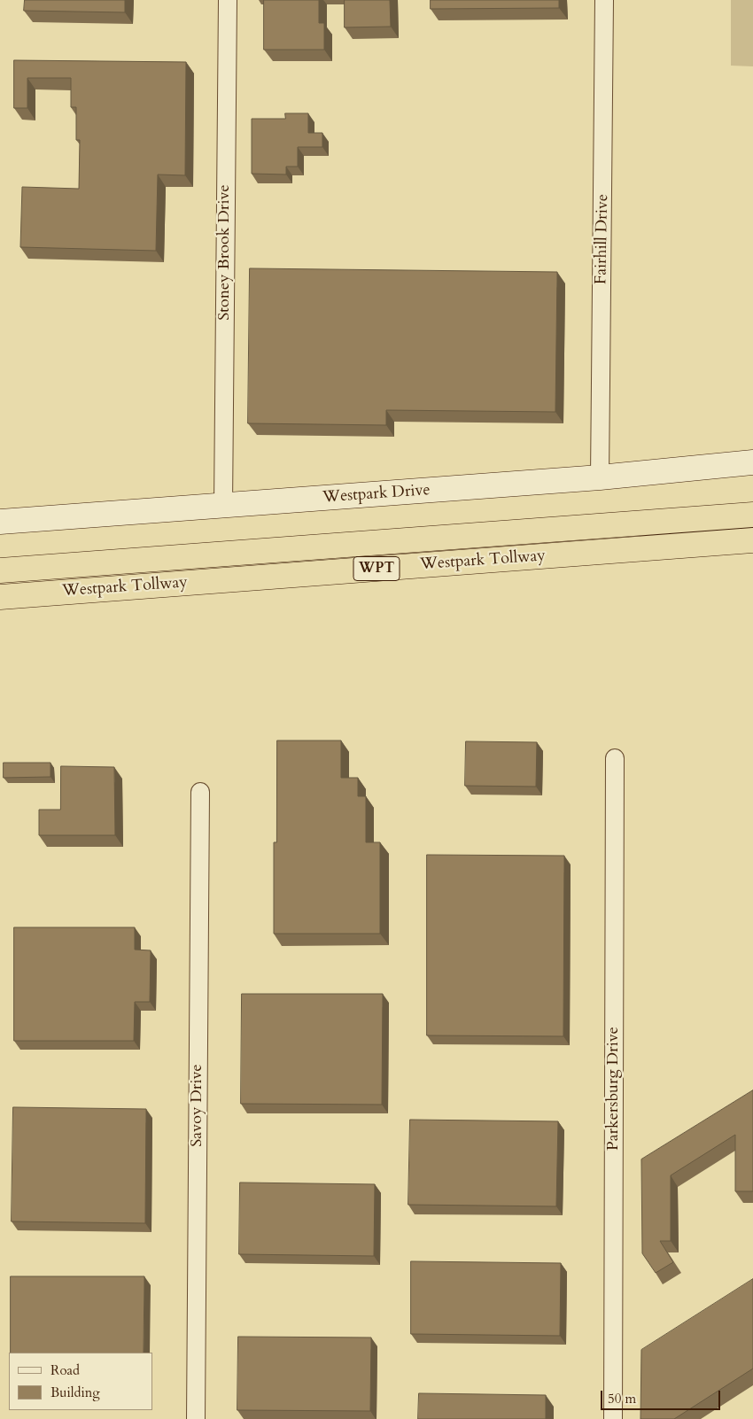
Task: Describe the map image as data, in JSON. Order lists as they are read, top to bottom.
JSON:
{
  "streets": {
    "highway": ["Westpark Tollway", "WPT"],
    "main road": ["Westpark Drive"],
    "street": [
      "Fairhill Drive",
      "Stoney Brook Drive",
      "Parkersburg Drive",
      "Savoy Drive"
    ]
  },
  "crossings": [
    ["Fairhill Drive", "Westpark Drive"],
    ["Stoney Brook Drive", "Westpark Drive"]
  ],
  "legend": ["Road", "Building"],
  "scale_bar": "50 m"
}
